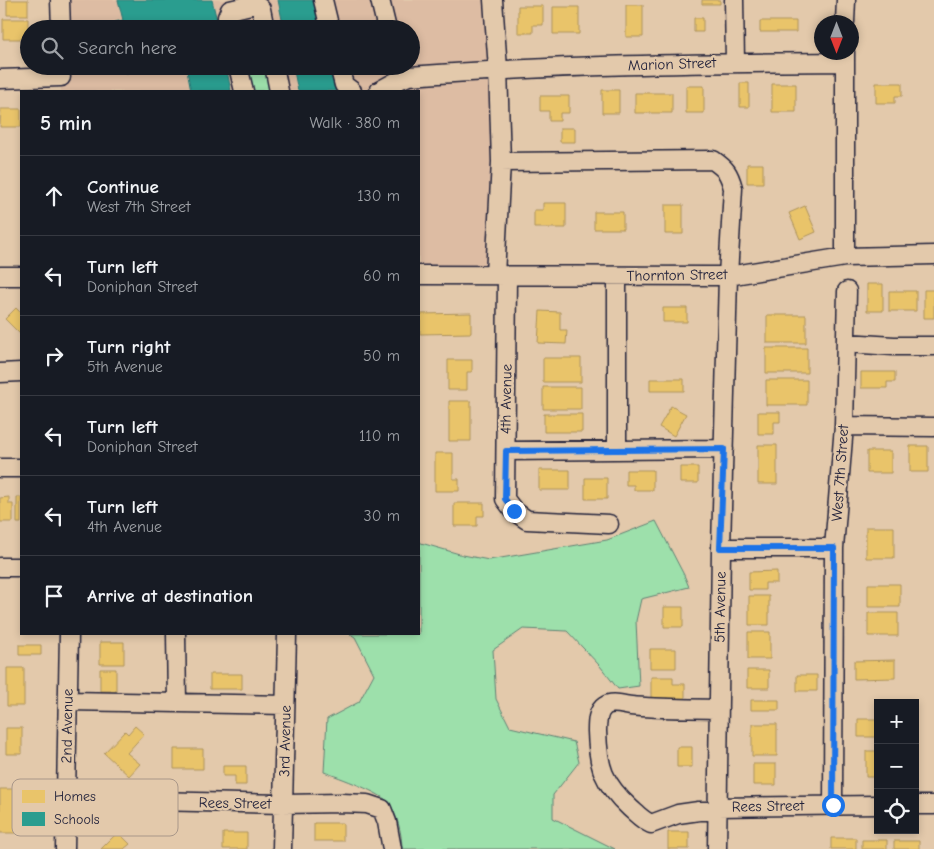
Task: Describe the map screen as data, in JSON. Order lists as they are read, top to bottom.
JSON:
{
  "streets": {
    "street": [
      "Marion Street",
      "Thornton Street",
      "4th Avenue",
      "West 7th Street",
      "5th Avenue",
      "2nd Avenue",
      "3rd Avenue",
      "Rees Street"
    ]
  },
  "crossings": [
    ["Marion Street", "4th Avenue"],
    ["Thornton Street", "4th Avenue"],
    ["Thornton Street", "5th Avenue"],
    ["4th Avenue", "5th Avenue"],
    ["West 7th Street", "Rees Street"],
    ["5th Avenue", "Rees Street"],
    ["3rd Avenue", "Rees Street"]
  ],
  "legend": ["Homes", "Schools"],
  "north": "bottom",
  "page": {
    "search": "Search here",
    "heading": ["5 min", "Walk · 380 m"],
    "list": [
      ["Continue", "West 7th Street", "130 m"],
      ["Turn left", "Doniphan Street", "60 m"],
      ["Turn right", "5th Avenue", "50 m"],
      ["Turn left", "Doniphan Street", "110 m"],
      ["Turn left", "4th Avenue", "30 m"],
      "Arrive at destination"
    ],
    "map_buttons": ["+", "−"]
  }
}
